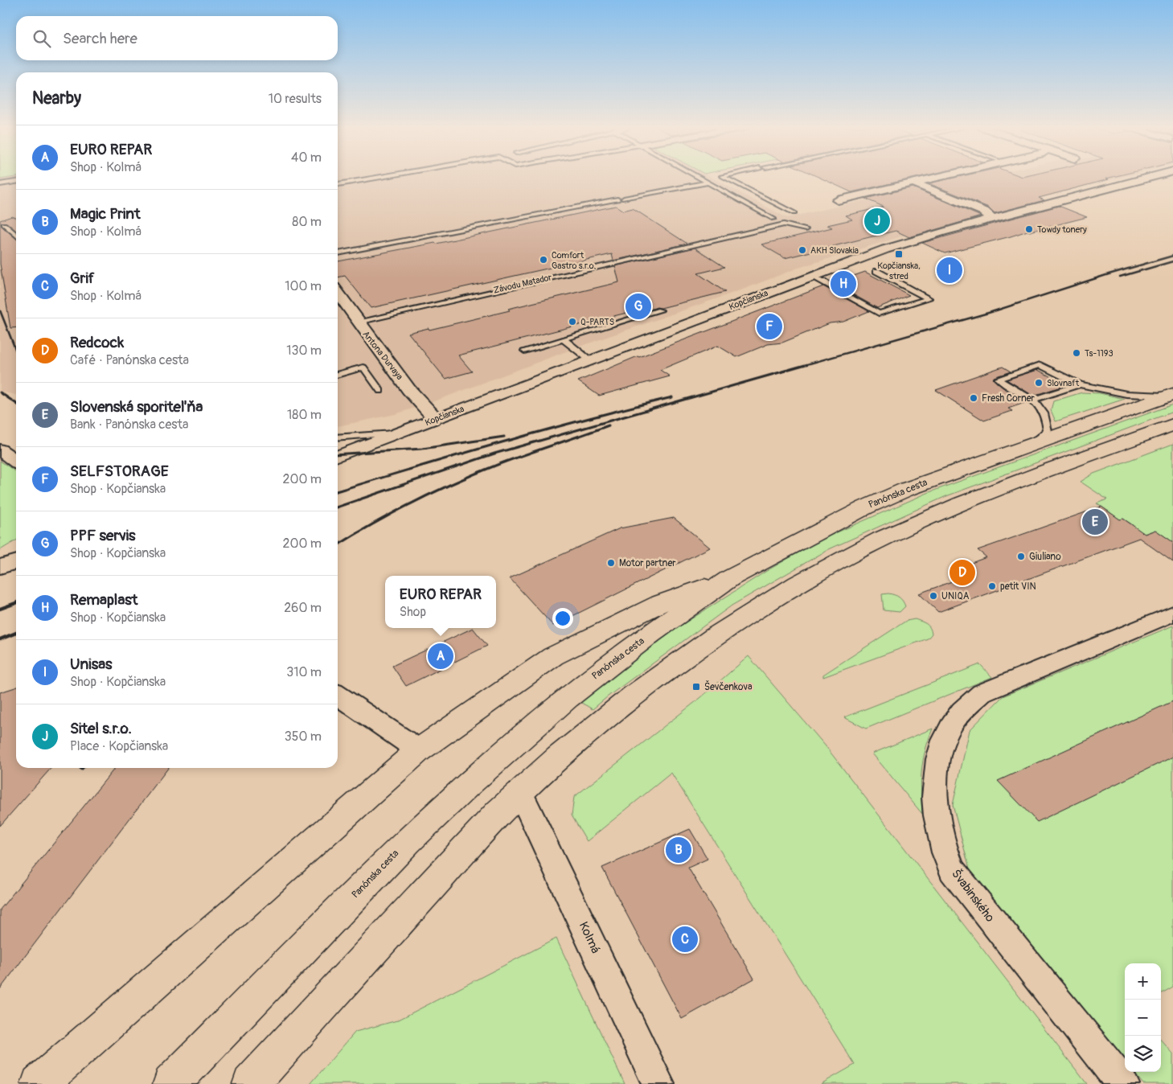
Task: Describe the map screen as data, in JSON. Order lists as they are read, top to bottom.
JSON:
{
  "streets": {
    "main road": ["Panónska cesta"],
    "street": [
      "Kopčianska",
      "Antona Durvaya",
      "Švabinského",
      "Kolmá"
    ],
    "lane": ["Závodu Matador"]
  },
  "crossings": [
    ["Závodu Matador", "Antona Durvaya"],
    ["Kopčianska", "Antona Durvaya"]
  ],
  "places": {
    "other": [
      "Towdy tonery",
      "AKH Slovakia",
      "Comfort Gastro s.r.o.",
      "Q-PARTS",
      "Ts-1193",
      "Slovnaft",
      "Fresh Corner",
      "Giuliano",
      "Motor partner",
      "petit VIN",
      "UNIQA"
    ],
    "transit": ["Kopčianska, stred", "Ševčenkova"]
  },
  "page": {
    "search": "Search here",
    "heading": ["Nearby", "10 results"],
    "list": [
      {
        "mark": "A",
        "name": "EURO REPAR",
        "note": "Shop · Kolmá",
        "value": "40 m"
      },
      {
        "mark": "B",
        "name": "Magic Print",
        "note": "Shop · Kolmá",
        "value": "80 m"
      },
      {
        "mark": "C",
        "name": "Grif",
        "note": "Shop · Kolmá",
        "value": "100 m"
      },
      {
        "mark": "D",
        "name": "Redcock",
        "note": "Café · Panónska cesta",
        "value": "130 m"
      },
      {
        "mark": "E",
        "name": "Slovenská sporiteľňa",
        "note": "Bank · Panónska cesta",
        "value": "180 m"
      },
      {
        "mark": "F",
        "name": "SELFSTORAGE",
        "note": "Shop · Kopčianska",
        "value": "200 m"
      },
      {
        "mark": "G",
        "name": "PPF servis",
        "note": "Shop · Kopčianska",
        "value": "200 m"
      },
      {
        "mark": "H",
        "name": "Remaplast",
        "note": "Shop · Kopčianska",
        "value": "260 m"
      },
      {
        "mark": "I",
        "name": "Unisas",
        "note": "Shop · Kopčianska",
        "value": "310 m"
      },
      {
        "mark": "J",
        "name": "Sitel s.r.o.",
        "note": "Place · Kopčianska",
        "value": "350 m"
      }
    ],
    "pins": [
      "J",
      "I",
      "H",
      "G",
      "F",
      "E",
      "D",
      "A",
      "B",
      "C"
    ],
    "popup": ["EURO REPAR", "Shop"],
    "map_buttons": ["+", "−"]
  }
}
